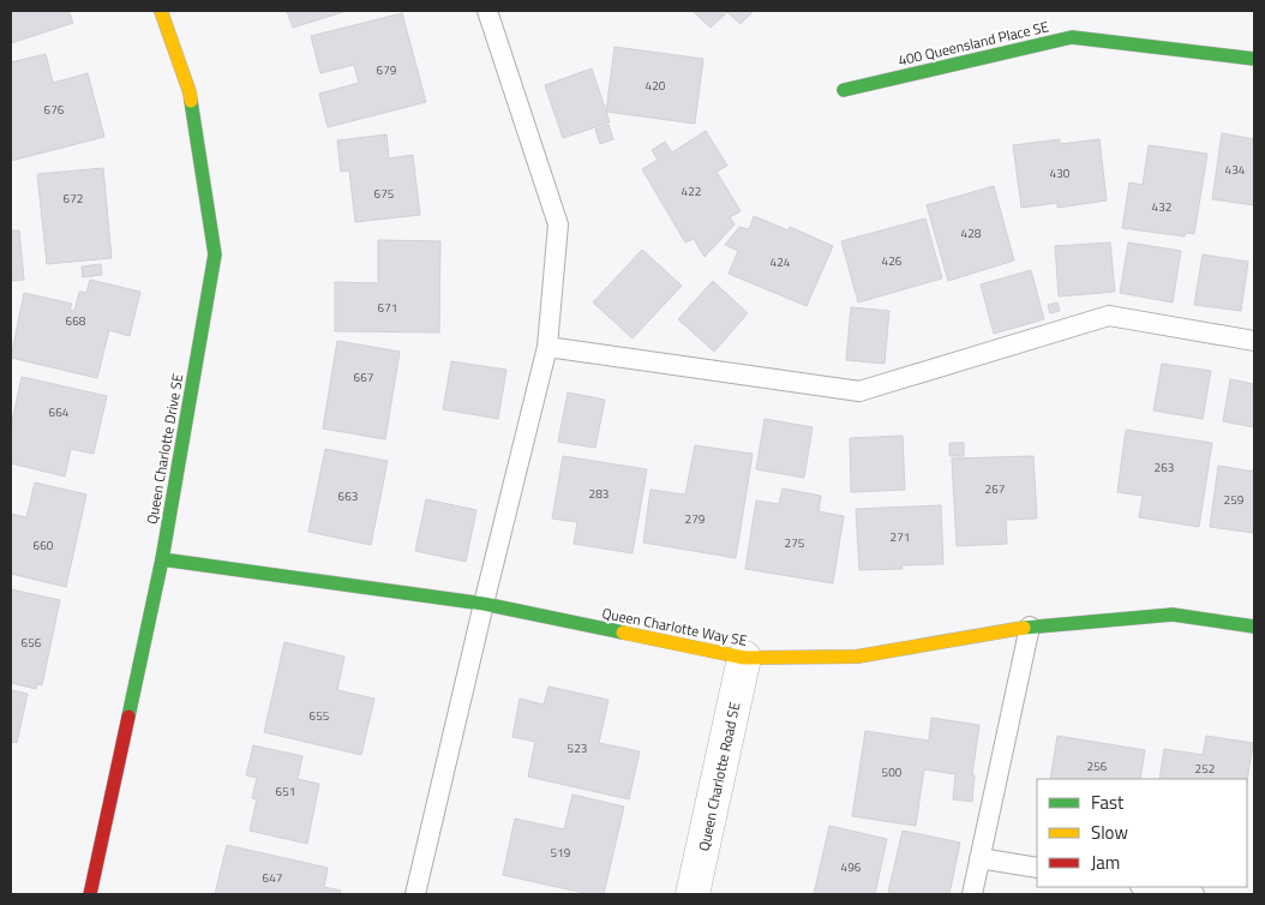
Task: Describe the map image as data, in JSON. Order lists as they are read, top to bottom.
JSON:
{
  "streets": {
    "street": [
      "400 Queensland Place SE",
      "Queen Charlotte Drive SE",
      "Queen Charlotte Way SE",
      "Queen Charlotte Road SE"
    ]
  },
  "crossings": [
    ["Queen Charlotte Drive SE", "Queen Charlotte Way SE"],
    ["Queen Charlotte Way SE", "Queen Charlotte Road SE"]
  ],
  "house_numbers": [
    "679",
    "420",
    "676",
    "434",
    "430",
    "422",
    "675",
    "672",
    "432",
    "428",
    "426",
    "424",
    "671",
    "668",
    "667",
    "664",
    "263",
    "267",
    "283",
    "663",
    "259",
    "279",
    "271",
    "275",
    "660",
    "656",
    "655",
    "523",
    "256",
    "252",
    "500",
    "651",
    "519",
    "496",
    "647"
  ],
  "legend": ["Fast", "Slow", "Jam"]
}
